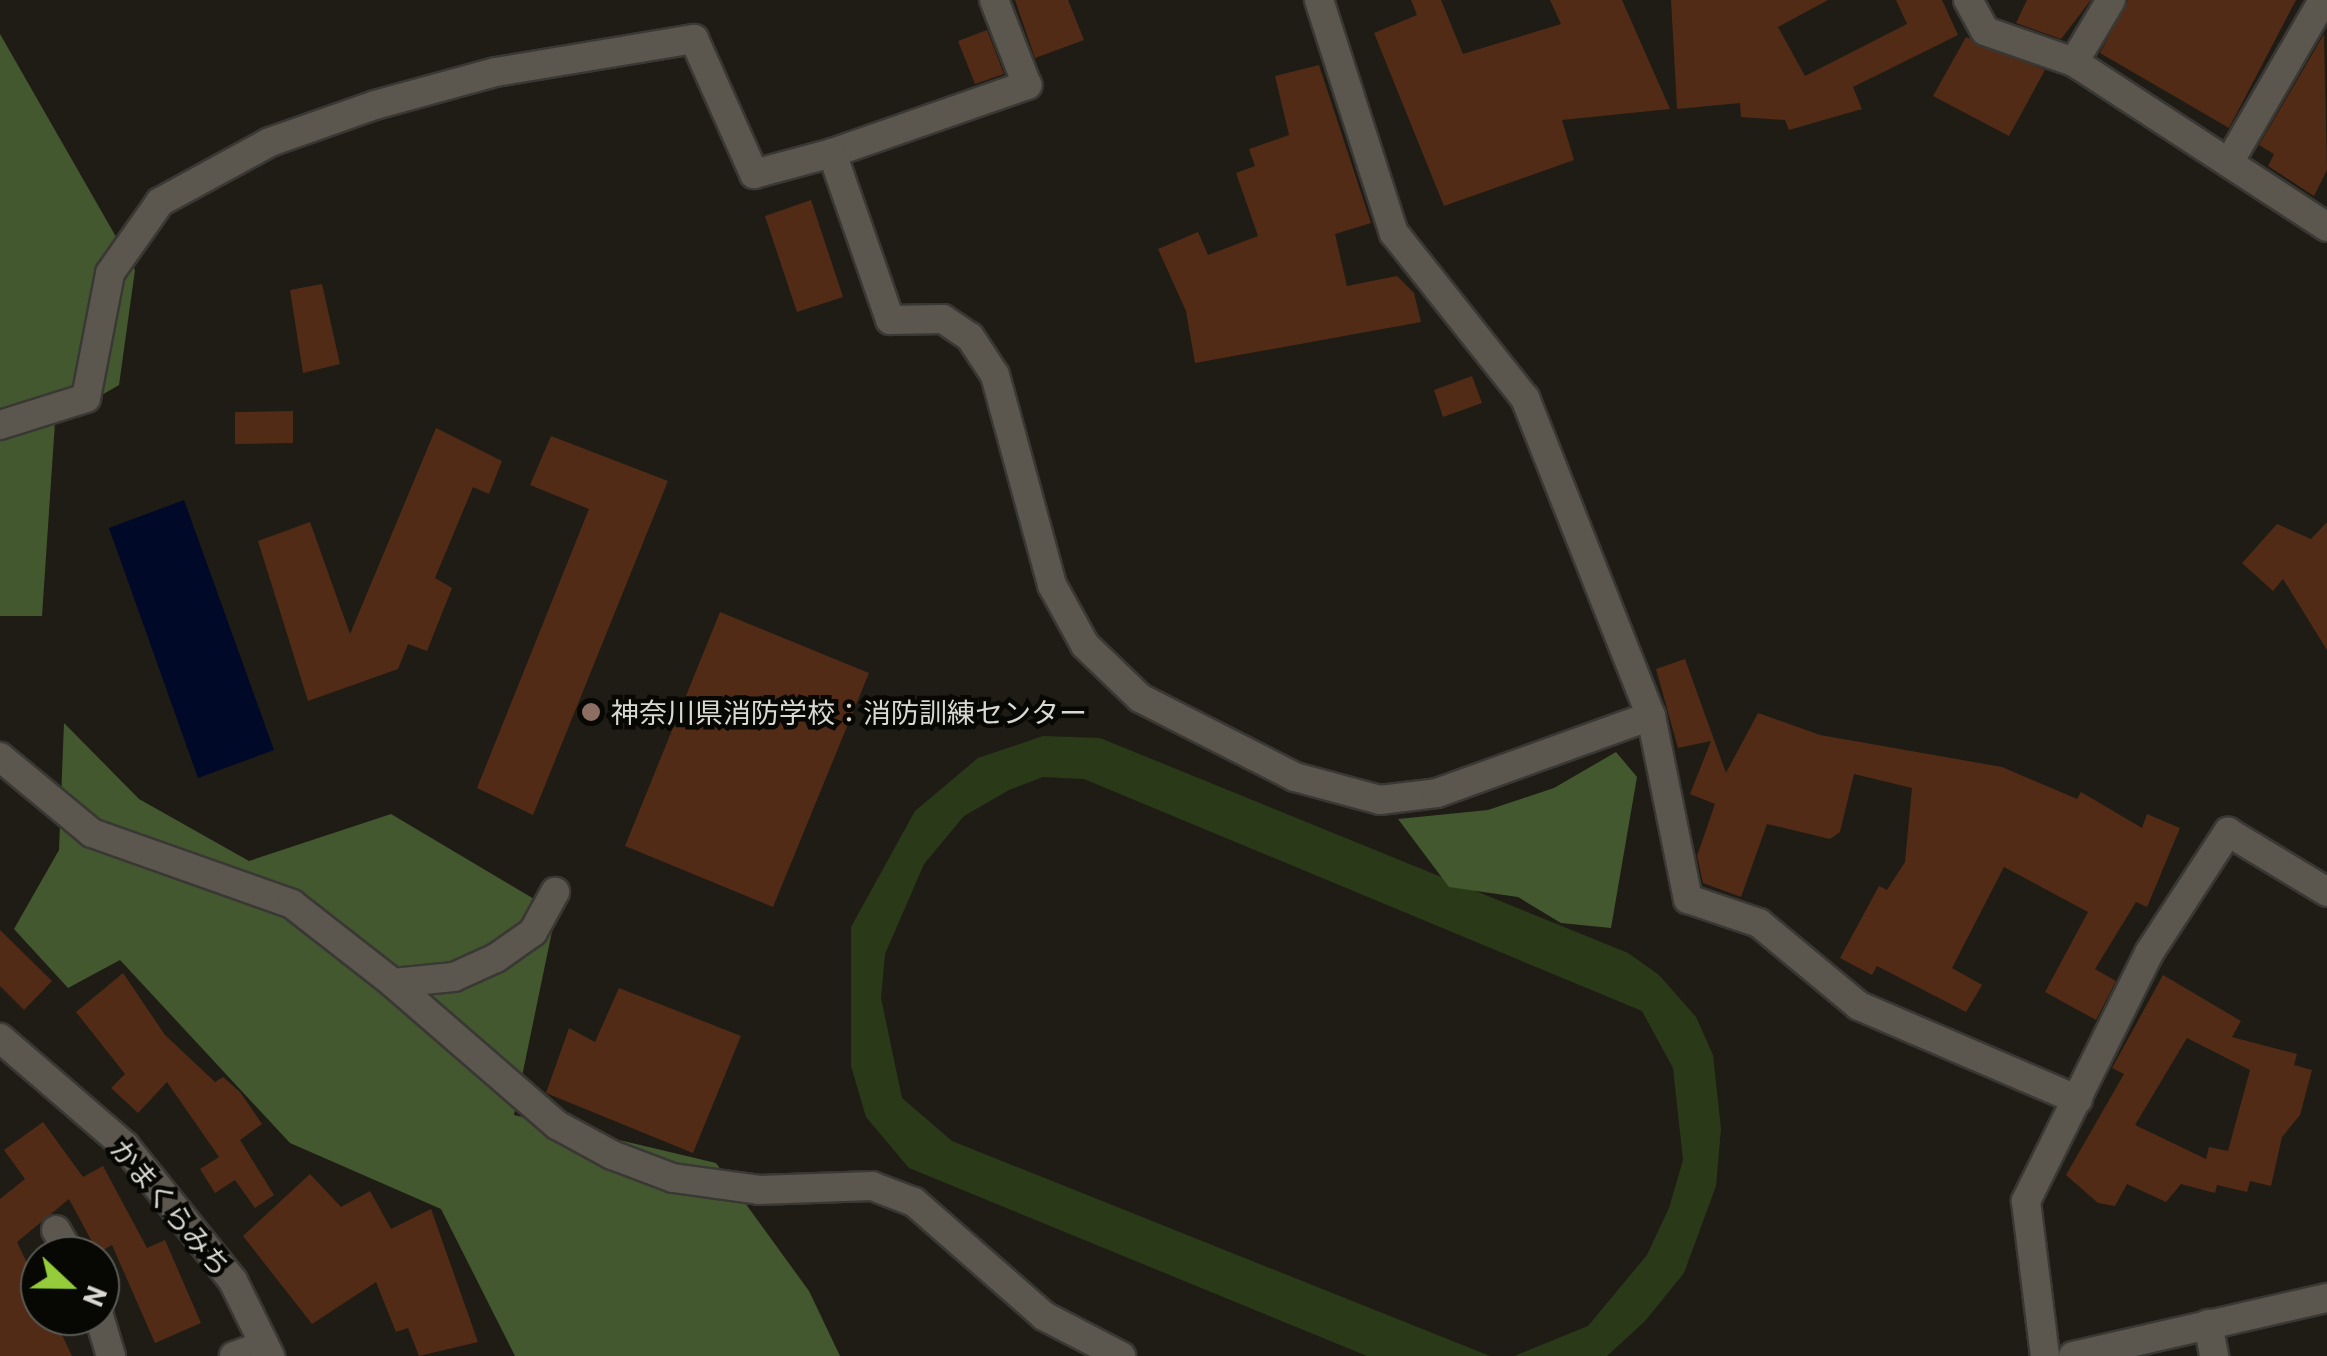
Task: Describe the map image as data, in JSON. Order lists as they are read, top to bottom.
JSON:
{
  "streets": {
    "street": ["かまくらみち"]
  },
  "places": ["神奈川県消防学校：消防訓練センター"],
  "north": "right"
}
